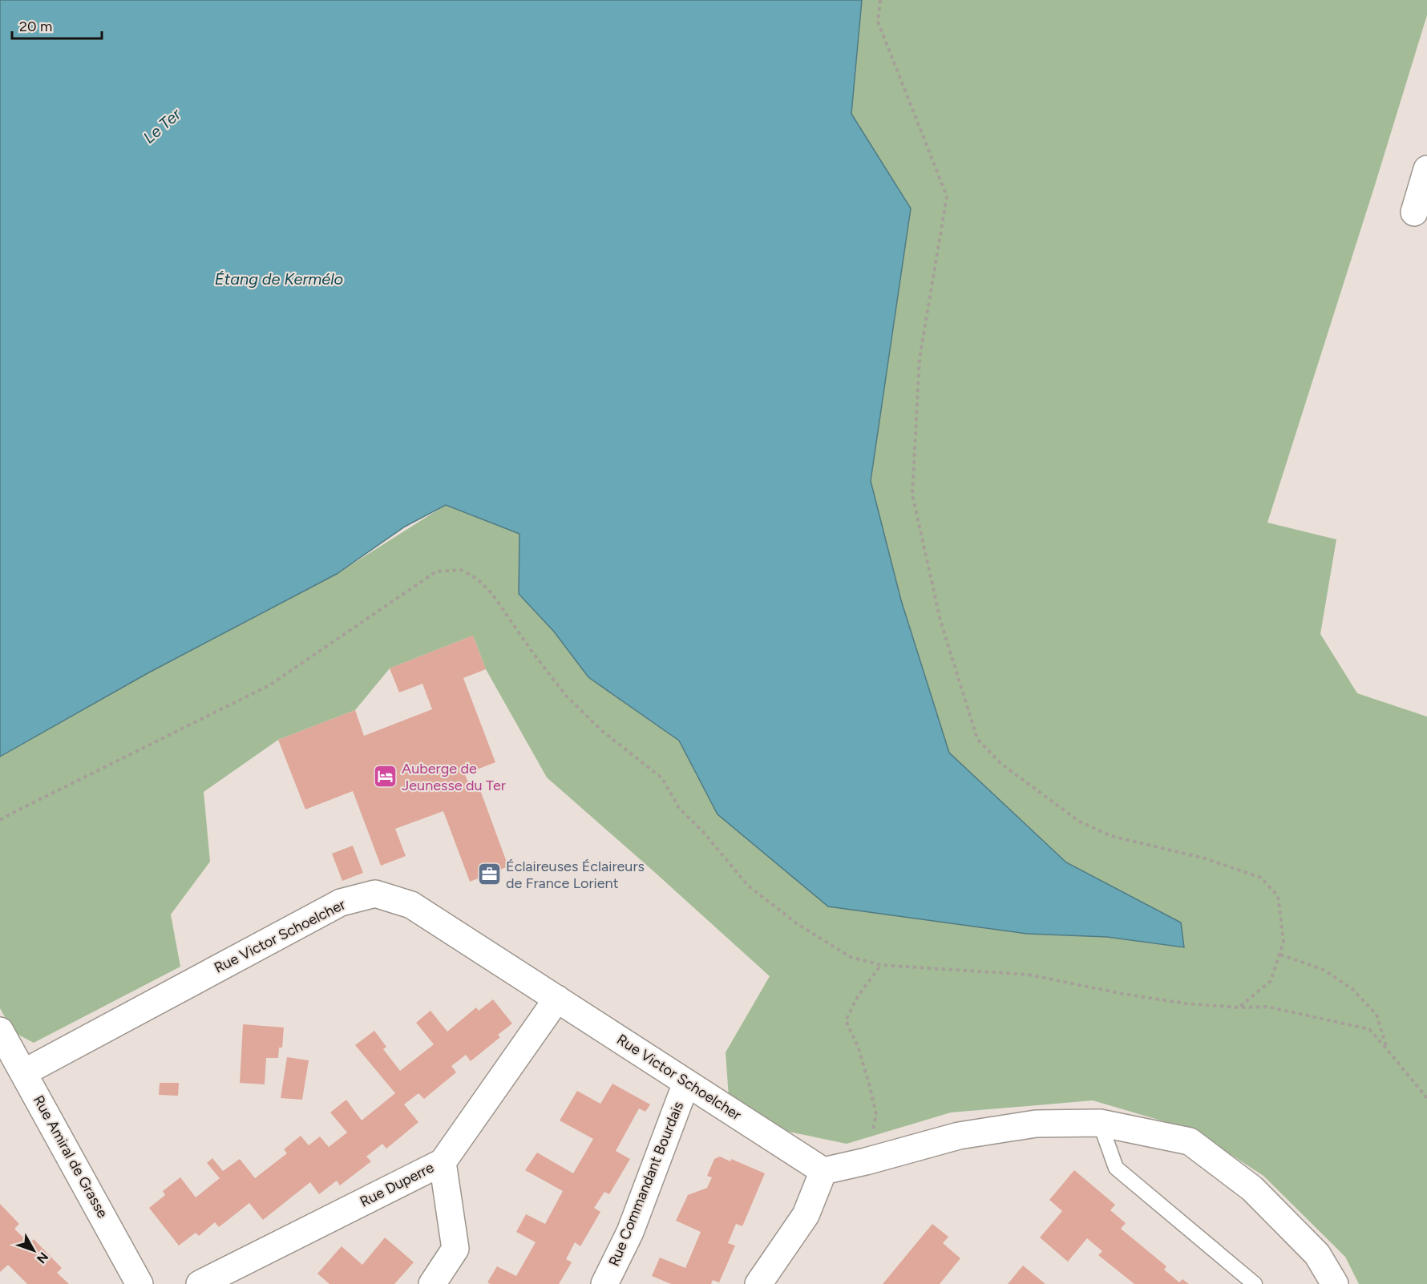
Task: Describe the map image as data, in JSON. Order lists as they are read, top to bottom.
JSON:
{
  "streets": {
    "street": [
      "Rue Victor Schoelcher",
      "Rue Amiral de Grasse",
      "Rue Commandant Bourdais",
      "Rue Duperre"
    ]
  },
  "crossings": [
    ["Rue Victor Schoelcher", "Rue Amiral de Grasse"],
    ["Rue Victor Schoelcher", "Rue Commandant Bourdais"],
    ["Rue Victor Schoelcher", "Rue Duperre"]
  ],
  "water": ["Le Ter", "Étang de Kermélo"],
  "places": {
    "hotel": ["Auberge de Jeunesse du Ter"],
    "office": ["Éclaireuses Éclaireurs de France Lorient"]
  },
  "scale_bar": "20 m",
  "north": "bottom right"
}
